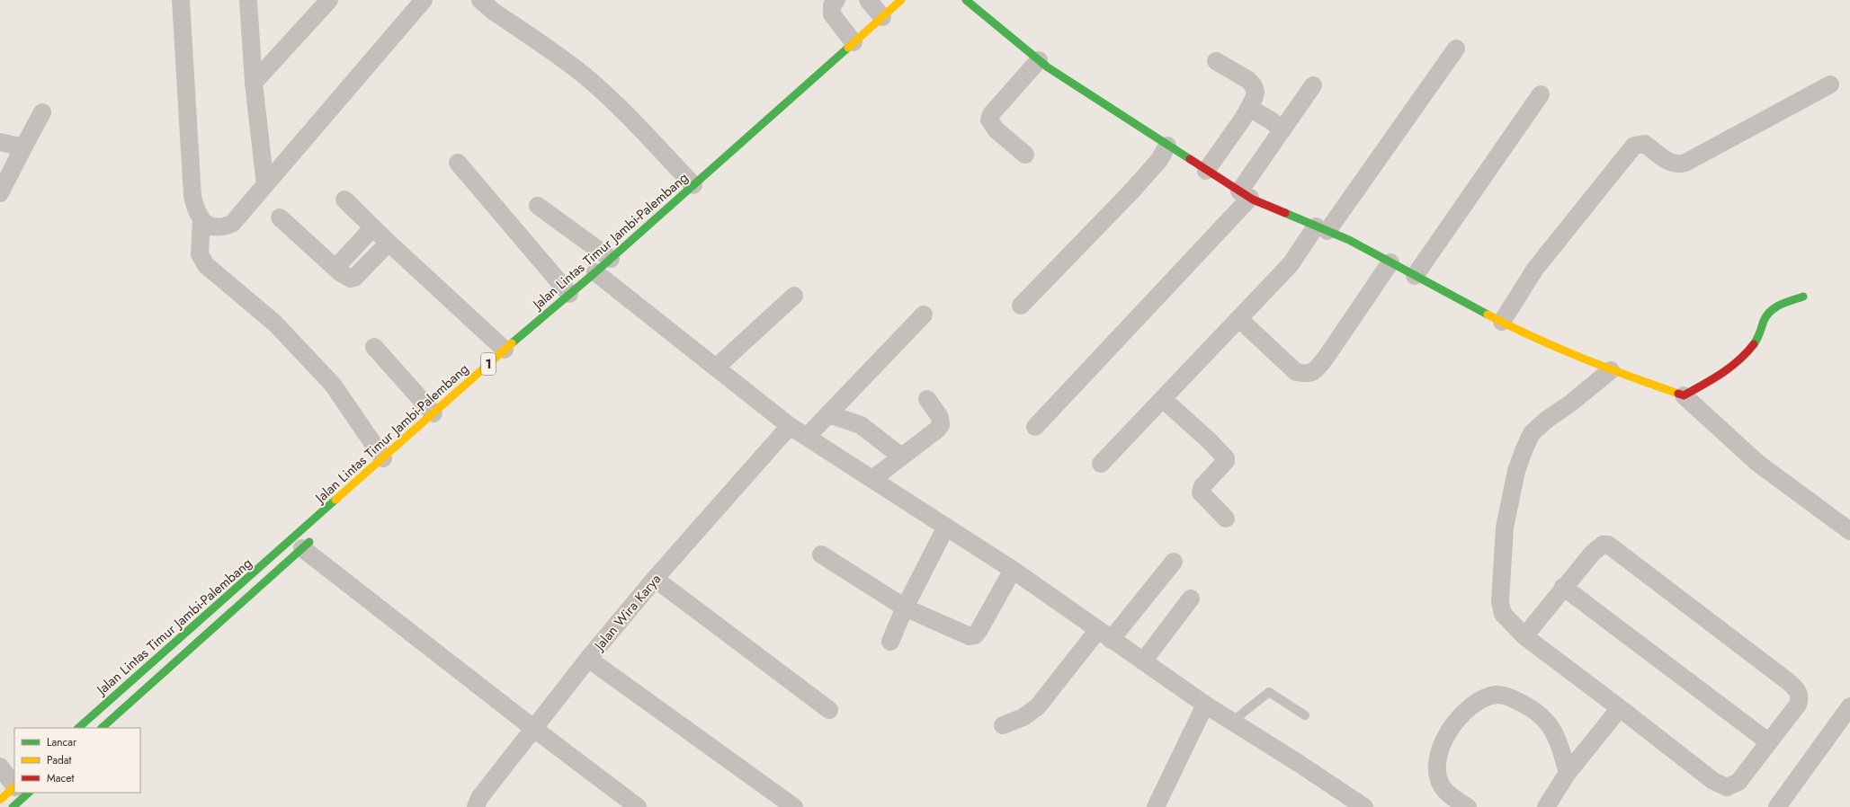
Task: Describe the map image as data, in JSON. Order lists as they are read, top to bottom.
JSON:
{
  "streets": {
    "main road": ["Jalan Lintas Timur Jambi-Palembang", "1"],
    "street": ["Jalan Wira Karya"]
  },
  "legend": ["Lancar", "Padat", "Macet"]
}
